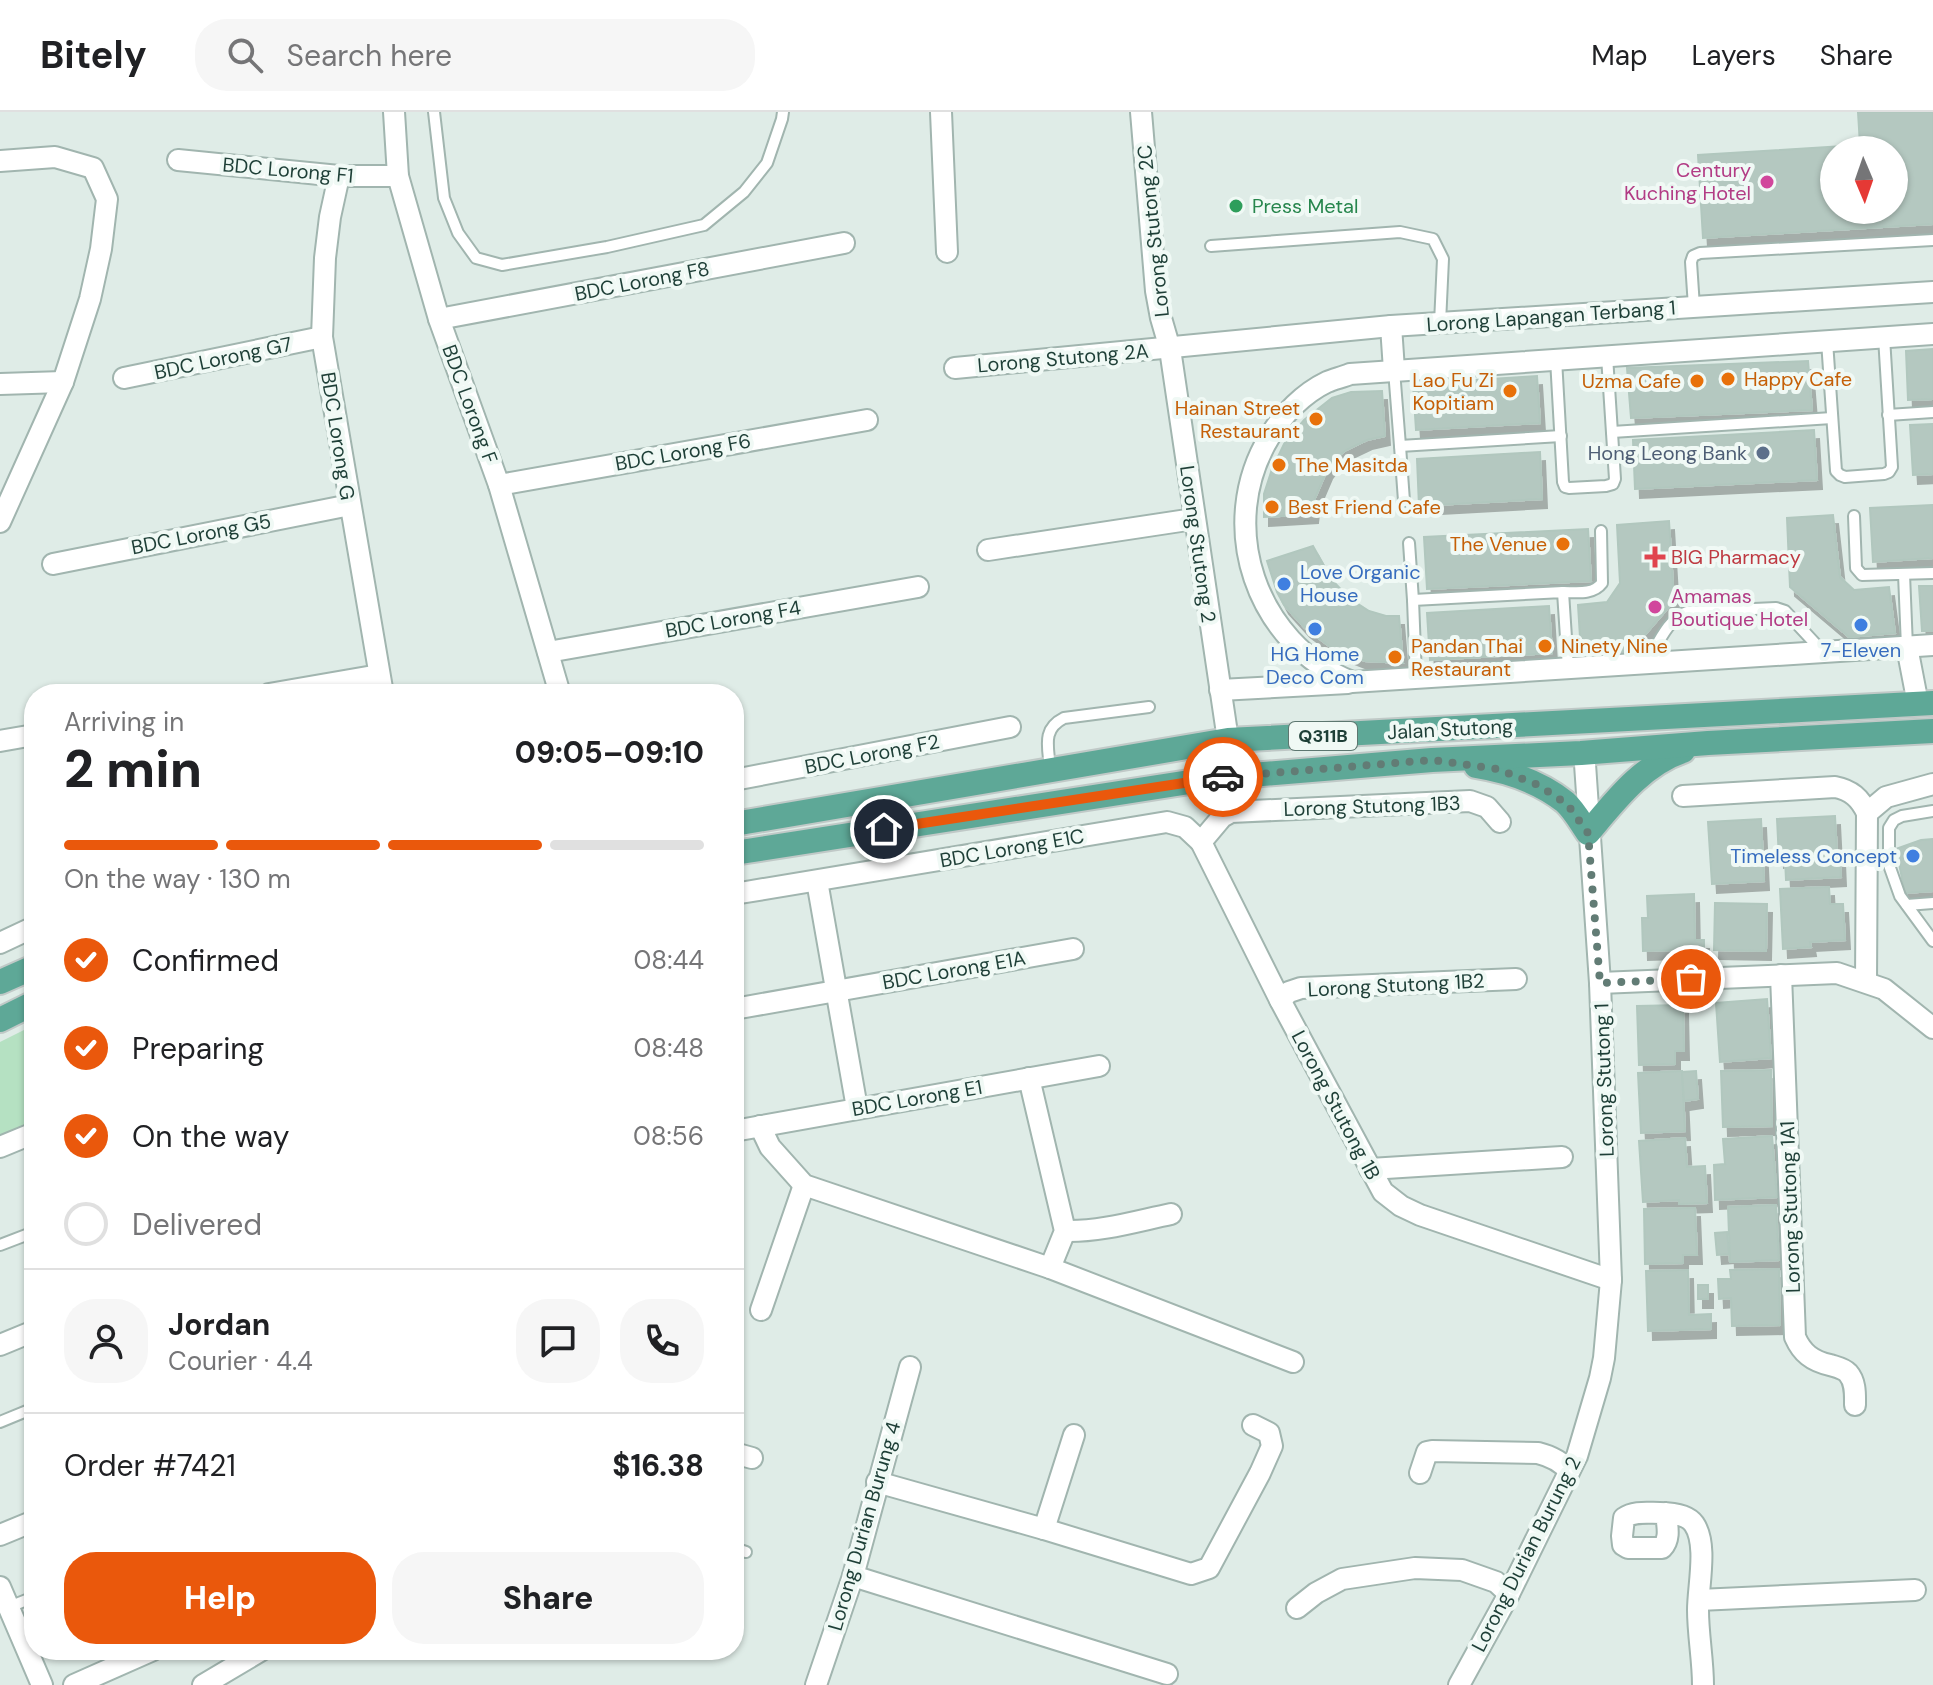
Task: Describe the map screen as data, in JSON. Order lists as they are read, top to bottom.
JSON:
{
  "streets": {
    "main road": ["Jalan Stutong", "Q311B"],
    "street": [
      "BDC Lorong F1",
      "Lorong Stutong 2C",
      "BDC Lorong F8",
      "Lorong Lapangan Terbang 1",
      "BDC Lorong G7",
      "Lorong Stutong 2A",
      "BDC Lorong F",
      "BDC Lorong G",
      "BDC Lorong F6",
      "BDC Lorong G5",
      "Lorong Stutong 2",
      "BDC Lorong F4",
      "BDC Lorong F2",
      "Lorong Stutong 1B3",
      "BDC Lorong E1C",
      "BDC Lorong E1A",
      "Lorong Stutong 1B2",
      "Lorong Stutong 1",
      "BDC Lorong E1",
      "Lorong Stutong 1B",
      "Lorong Stutong 1A1",
      "Lorong Durian Burung 4",
      "Lorong Durian Burung 2"
    ]
  },
  "crossings": [
    ["BDC Lorong F1", "BDC Lorong F"],
    ["BDC Lorong F1", "BDC Lorong G"],
    ["Lorong Stutong 2C", "Lorong Lapangan Terbang 1"],
    ["Lorong Stutong 2C", "Lorong Stutong 2A"],
    ["Lorong Stutong 2C", "Lorong Stutong 2"],
    ["BDC Lorong F8", "BDC Lorong F"],
    ["Lorong Lapangan Terbang 1", "Lorong Stutong 2A"],
    ["Lorong Lapangan Terbang 1", "Lorong Stutong 2"],
    ["BDC Lorong G7", "BDC Lorong G"],
    ["Lorong Stutong 2A", "Lorong Stutong 2"],
    ["BDC Lorong F", "BDC Lorong F6"],
    ["BDC Lorong F", "BDC Lorong F4"],
    ["BDC Lorong G", "BDC Lorong G5"],
    ["Lorong Stutong 2", "Jalan Stutong"],
    ["Jalan Stutong", "Lorong Stutong 1"],
    ["Lorong Stutong 1B3", "BDC Lorong E1C"],
    ["Lorong Stutong 1B3", "Lorong Stutong 1B"],
    ["BDC Lorong E1C", "Lorong Stutong 1B"],
    ["Lorong Stutong 1B2", "Lorong Stutong 1B"],
    ["Lorong Stutong 1", "Lorong Stutong 1B"],
    ["Lorong Stutong 1", "Lorong Durian Burung 2"],
    ["Lorong Stutong 1B", "Lorong Durian Burung 2"]
  ],
  "places": {
    "other": [
      "Century Kuching Hotel",
      "Press Metal",
      "Happy Cafe",
      "Uzma Cafe",
      "Lao Fu Zi Kopitiam",
      "Hainan Street Restaurant",
      "Hong Leong Bank",
      "The Masitda",
      "Best Friend Cafe",
      "The Venue",
      "Love Organic House",
      "Amamas Boutique Hotel",
      "7-Eleven",
      "HG Home Deco Com",
      "Ninety Nine",
      "Pandan Thai Restaurant",
      "Timeless Concept"
    ],
    "health": ["BIG Pharmacy"]
  },
  "north": "bottom",
  "page": {
    "header": "Bitely",
    "search": "Search here",
    "nav": ["Map", "Layers", "Share"],
    "heading": ["2 min", "Arriving in", "09:05–09:10"],
    "panel": [
      "Jordan",
      "Courier · 4.4",
      "Order #7421",
      "$16.38"
    ],
    "bar": "On the way · 130 m",
    "list": [
      ["Confirmed", "08:44"],
      ["Preparing", "08:48"],
      ["On the way", "08:56"],
      "Delivered"
    ],
    "buttons": ["Help", "Share"]
  }
}
